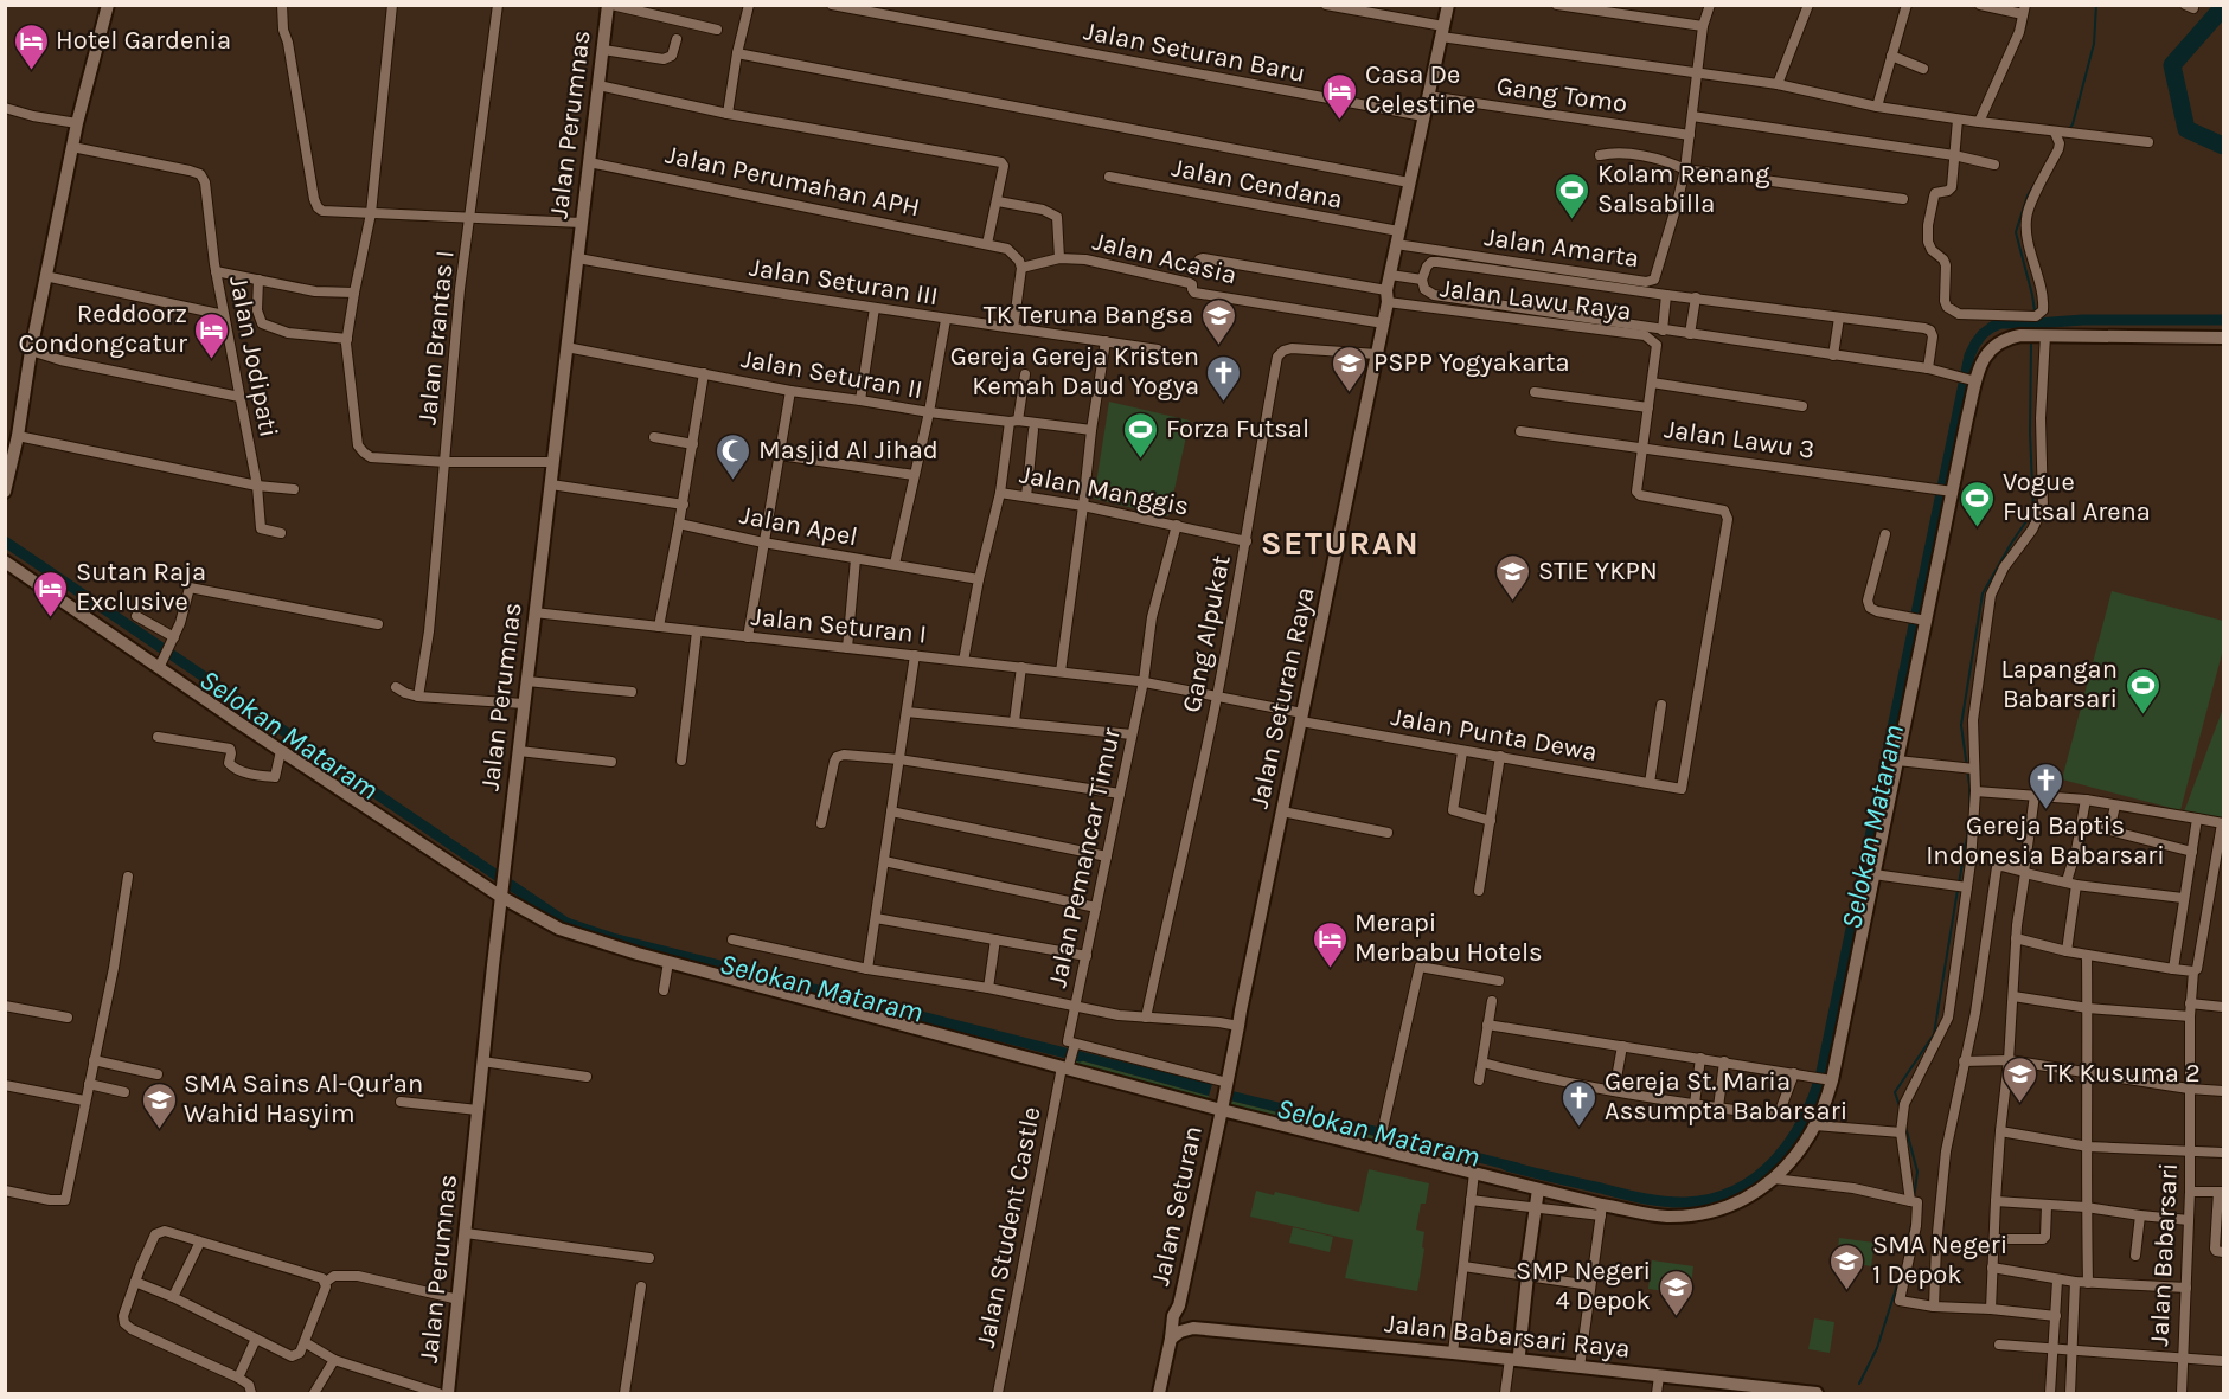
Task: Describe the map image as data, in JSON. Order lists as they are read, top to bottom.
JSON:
{
  "streets": {
    "main road": [
      "Jalan Perumnas",
      "Jalan Seturan Raya",
      "Jalan Seturan",
      "Jalan Babarsari Raya"
    ],
    "street": [
      "Jalan Seturan Baru",
      "Gang Tomo",
      "Jalan Perumahan APH",
      "Jalan Cendana",
      "Jalan Amarta",
      "Jalan Acasia",
      "Jalan Seturan III",
      "Jalan Lawu Raya",
      "Jalan Brantas I",
      "Jalan Jodipati",
      "Jalan Seturan II",
      "Jalan Lawu 3",
      "Jalan Manggis",
      "Jalan Apel",
      "Jalan Seturan I",
      "Gang Alpukat",
      "Jalan Punta Dewa",
      "Jalan Pemancar Timur",
      "Jalan Student Castle",
      "Jalan Babarsari"
    ]
  },
  "crossings": [
    ["Jalan Seturan Baru", "Jalan Seturan Raya"],
    ["Gang Tomo", "Jalan Amarta"],
    ["Gang Tomo", "Jalan Seturan Raya"],
    ["Jalan Perumnas", "Jalan Perumahan APH"],
    ["Jalan Perumnas", "Jalan Seturan III"],
    ["Jalan Perumnas", "Jalan Seturan II"],
    ["Jalan Perumnas", "Jalan Seturan I"],
    ["Jalan Perumahan APH", "Jalan Acasia"],
    ["Jalan Cendana", "Jalan Amarta"],
    ["Jalan Cendana", "Jalan Seturan Raya"],
    ["Jalan Amarta", "Jalan Seturan Raya"],
    ["Jalan Acasia", "Jalan Seturan Raya"],
    ["Jalan Lawu Raya", "Jalan Lawu 3"],
    ["Jalan Lawu Raya", "Jalan Seturan Raya"],
    ["Jalan Lawu Raya", "Jalan Punta Dewa"],
    ["Jalan Manggis", "Jalan Apel"],
    ["Jalan Manggis", "Gang Alpukat"],
    ["Jalan Manggis", "Jalan Pemancar Timur"],
    ["Jalan Seturan I", "Jalan Pemancar Timur"],
    ["Gang Alpukat", "Jalan Seturan Raya"],
    ["Gang Alpukat", "Jalan Pemancar Timur"],
    ["Jalan Seturan Raya", "Jalan Punta Dewa"],
    ["Jalan Seturan Raya", "Jalan Pemancar Timur"],
    ["Jalan Seturan Raya", "Jalan Seturan"]
  ],
  "districts": ["SETURAN"],
  "water": ["Selokan Mataram"],
  "places": {
    "hotel": [
      "Hotel Gardenia",
      "Casa De Celestine",
      "Reddoorz Condongcatur",
      "Sutan Raja Exclusive",
      "Merapi Merbabu Hotels"
    ],
    "sports": [
      "Kolam Renang Salsabilla",
      "Forza Futsal",
      "Vogue Futsal Arena",
      "Lapangan Babarsari"
    ],
    "school or university": [
      "TK Teruna Bangsa",
      "PSPP Yogyakarta",
      "STIE YKPN",
      "TK Kusuma 2",
      "SMA Sains Al-Qur'an Wahid Hasyim",
      "SMA Negeri 1 Depok",
      "SMP Negeri 4 Depok"
    ],
    "church": ["Gereja Gereja Kristen Kemah Daud Yogya", "Gereja Baptis Indonesia Babarsari", "Gereja St. Maria Assumpta Babarsari"],
    "mosque": ["Masjid Al Jihad"]
  }
}
